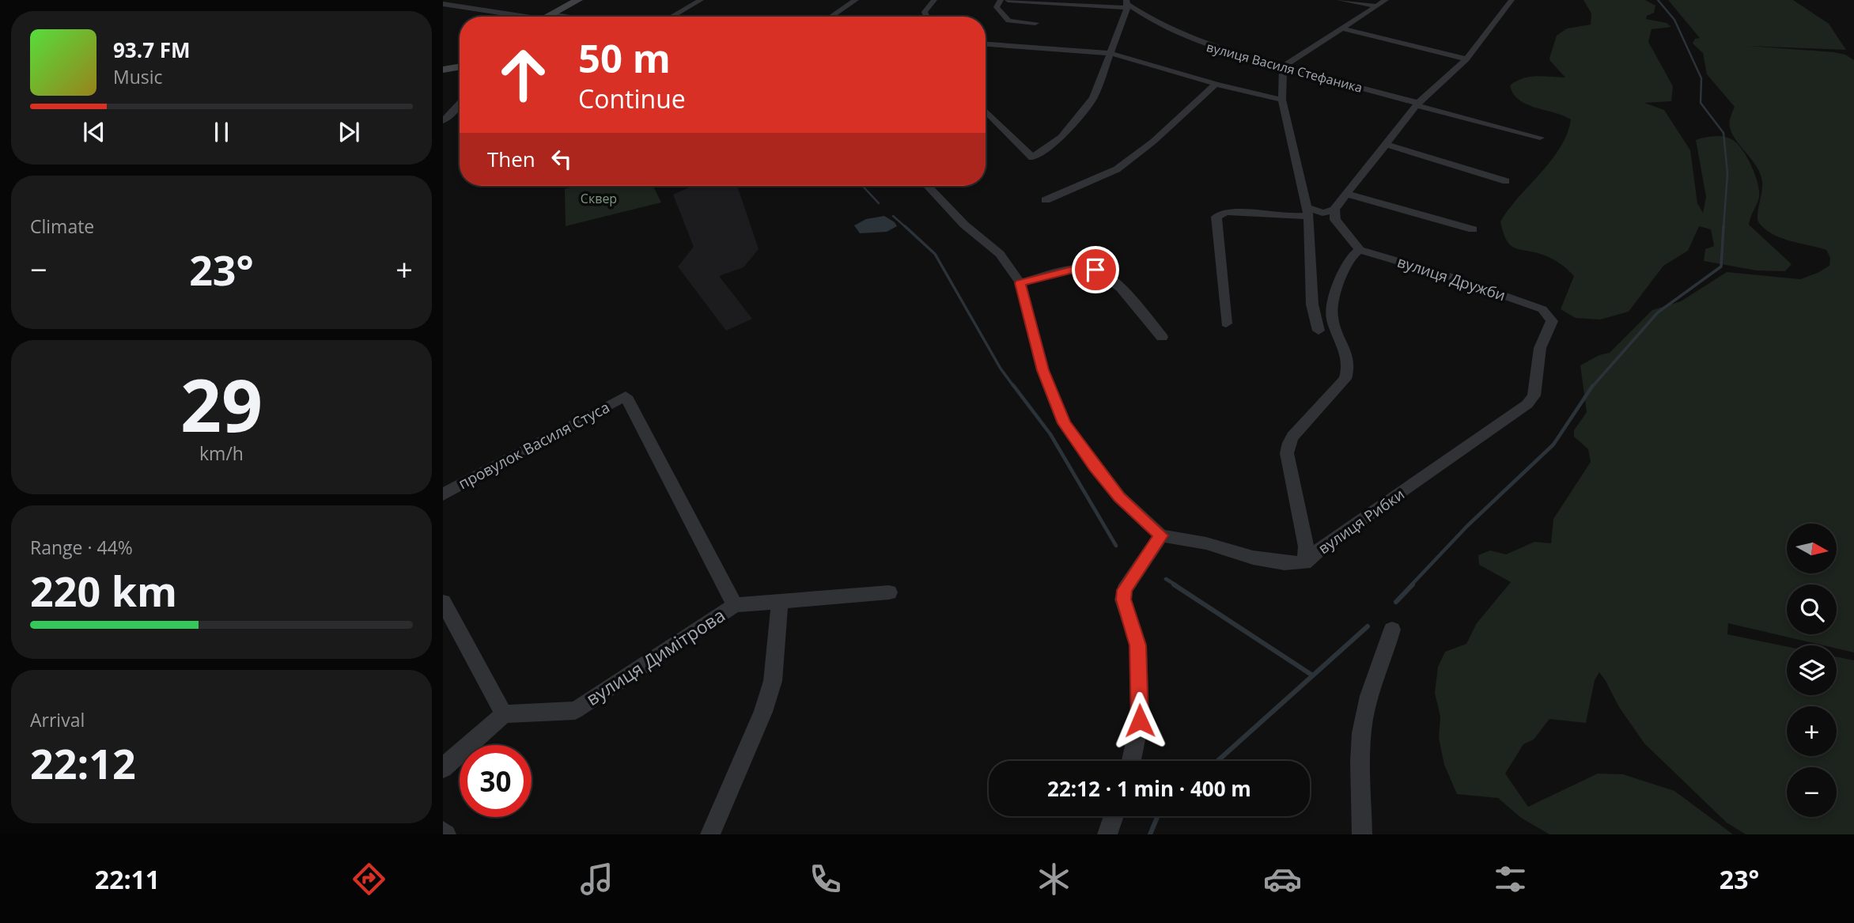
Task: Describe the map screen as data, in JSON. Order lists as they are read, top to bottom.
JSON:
{
  "streets": {
    "street": [
      "вулиця Василя Стефаника",
      "вулиця Дружби",
      "провулок Василя Стуса",
      "вулиця Рибки",
      "вулиця Димітрова"
    ]
  },
  "crossings": [
    ["вулиця Дружби", "вулиця Рибки"],
    ["провулок Василя Стуса", "вулиця Димітрова"]
  ],
  "parks": ["Сквер"],
  "north": "right",
  "page": {
    "turn": ["50 m", "Continue"],
    "song": ["93.7 FM", "Music"],
    "then": "Then",
    "tile": [
      "Climate",
      ["29", "km/h"],
      ["Range · 44%", "220 km"],
      ["Arrival", "22:12"]
    ],
    "heat": ["−", "23°", "+"],
    "map_buttons": ["+", "−"],
    "limit": "30",
    "trip": "22:12 · 1 min · 400 m",
    "tabs": ["22:11", "23°"]
  }
}
